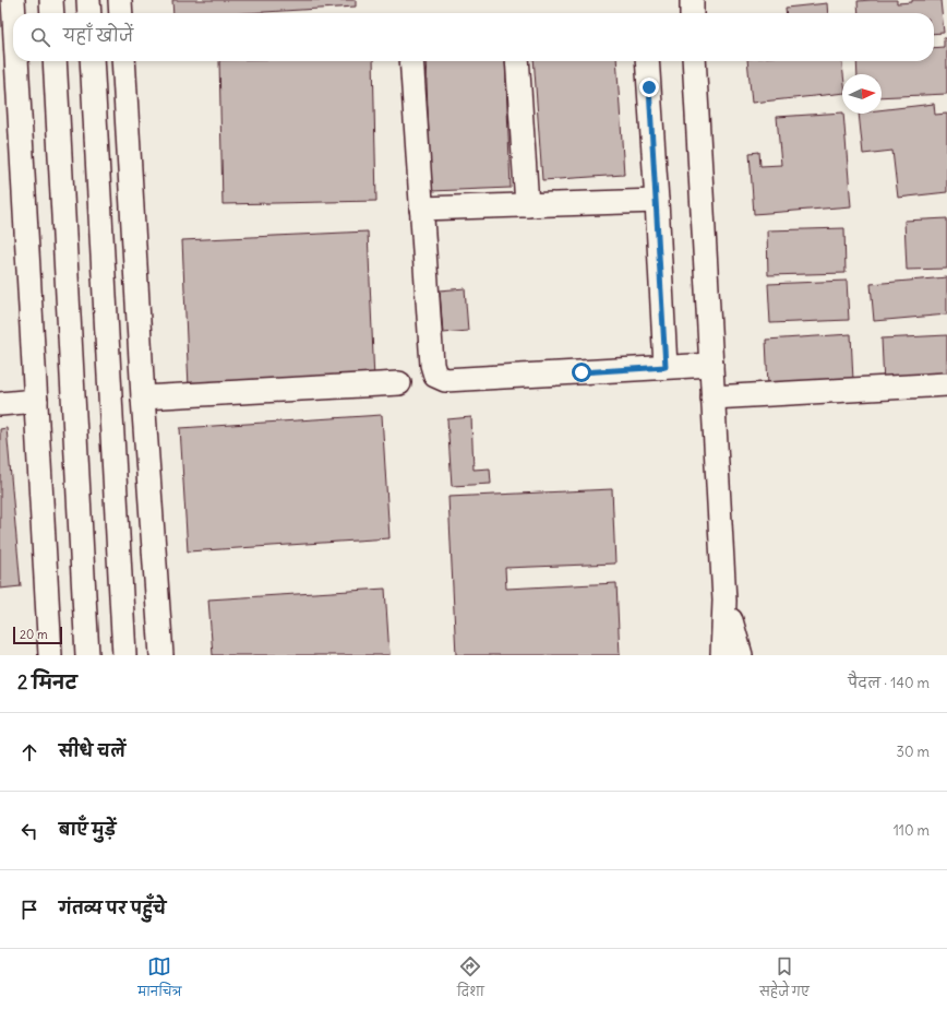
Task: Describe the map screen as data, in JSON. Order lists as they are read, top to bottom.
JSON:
{
  "scale_bar": "20 m",
  "north": "right",
  "page": {
    "search": "यहाँ खोजें",
    "scale": "20 m",
    "heading": ["2 मिनट", "पैदल · 140 m"],
    "list": [
      ["सीधे चलें", "30 m"],
      ["बाएँ मुड़ें", "110 m"],
      "गंतव्य पर पहुँचे"
    ],
    "nav": ["मानचित्र", "दिशा", "सहेजे गए"]
  }
}
